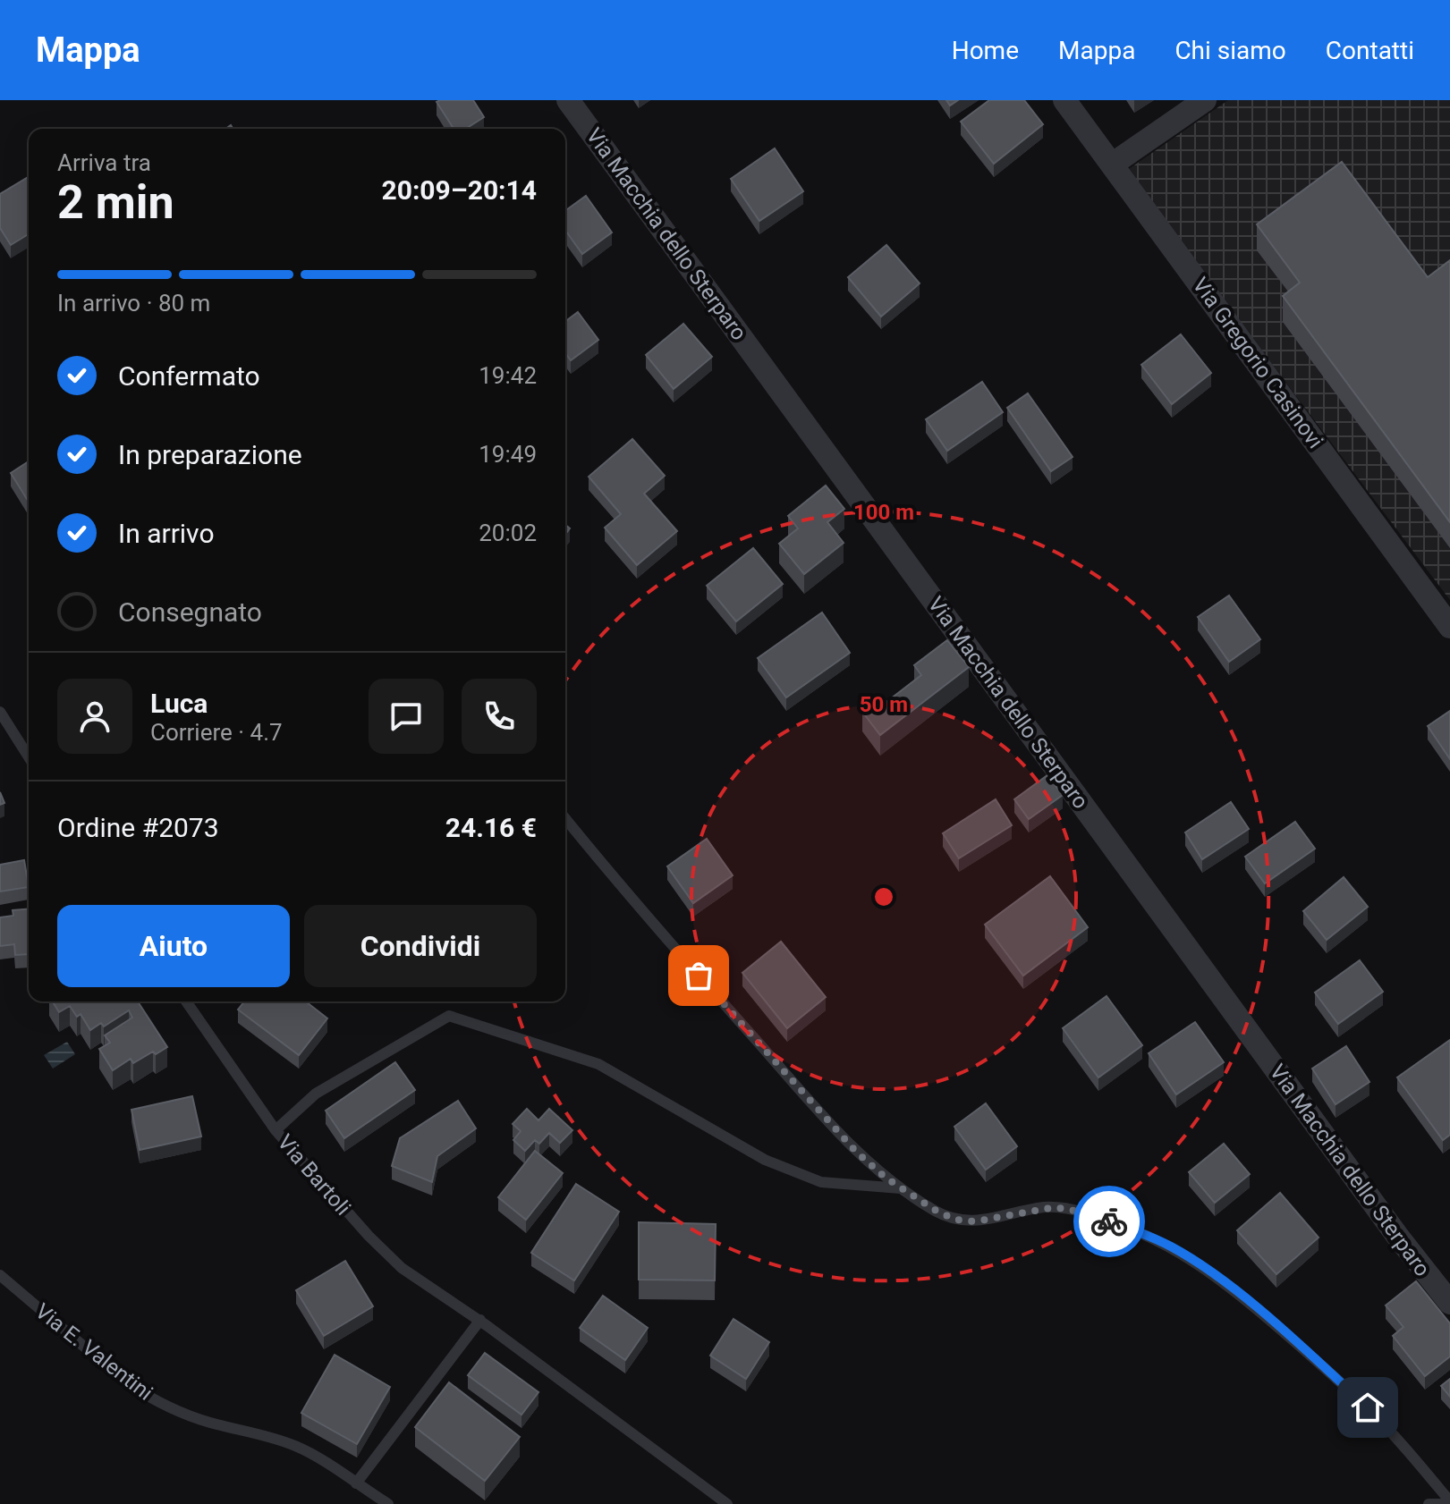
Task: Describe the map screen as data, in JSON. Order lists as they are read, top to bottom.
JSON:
{
  "streets": {
    "street": ["Via Macchia dello Sterparo", "Via Gregorio Casinovi"],
    "lane": ["Via Bartoli", "Via E. Valentini"]
  },
  "page": {
    "header": "Mappa",
    "nav": [
      "Home",
      "Mappa",
      "Chi siamo",
      "Contatti"
    ],
    "heading": ["2 min", "Arriva tra", "20:09–20:14"],
    "panel": [
      "Luca",
      "Corriere · 4.7",
      "Ordine #2073",
      "24.16 €"
    ],
    "bar": "In arrivo · 80 m",
    "list": [
      ["Confermato", "19:42"],
      ["In preparazione", "19:49"],
      ["In arrivo", "20:02"],
      "Consegnato"
    ],
    "buttons": ["Aiuto", "Condividi"]
  },
  "rings": ["100 m", "50 m"]
}
